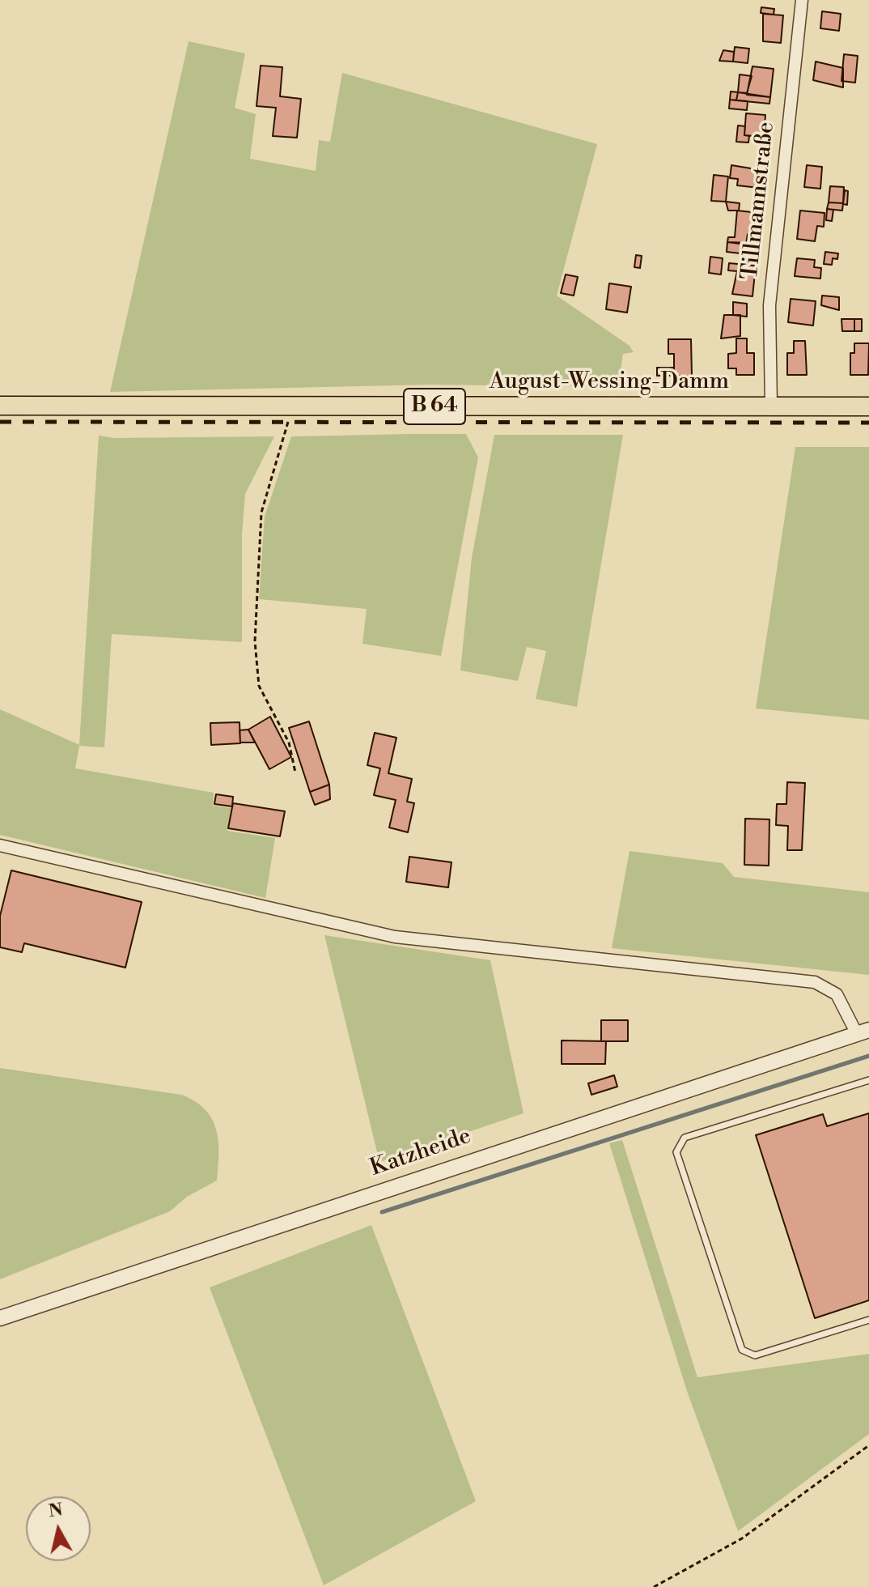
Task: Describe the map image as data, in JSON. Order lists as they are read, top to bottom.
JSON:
{
  "streets": {
    "main road": ["August-Wessing-Damm", "B 64"],
    "street": ["Tillmannstraße", "Katzheide"]
  },
  "crossings": [
    ["Tillmannstraße", "August-Wessing-Damm"]
  ],
  "north": "top"
}
